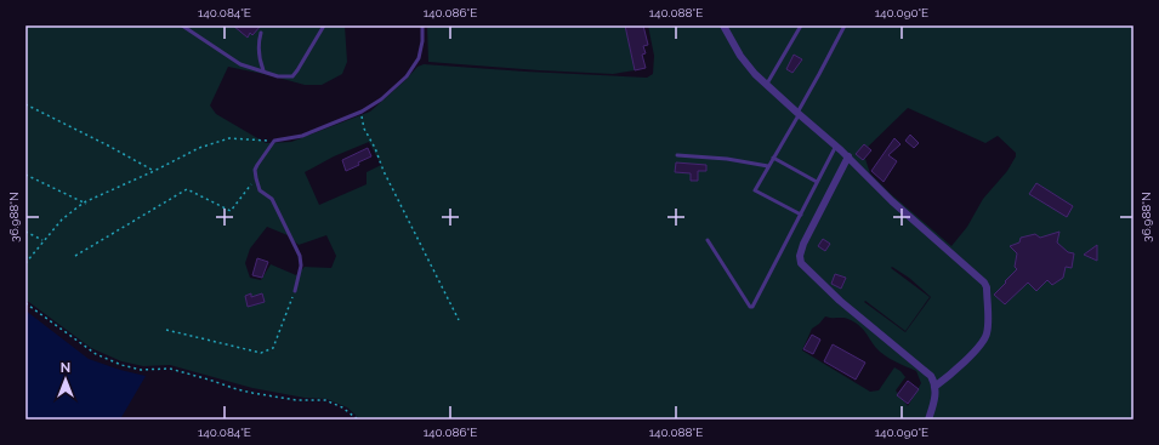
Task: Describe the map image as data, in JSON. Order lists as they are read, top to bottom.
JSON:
{
  "north": "top",
  "coordinates": [
    "140.084°E",
    "140.086°E",
    "140.088°E",
    "140.090°E",
    "36.988°N"
  ]
}
